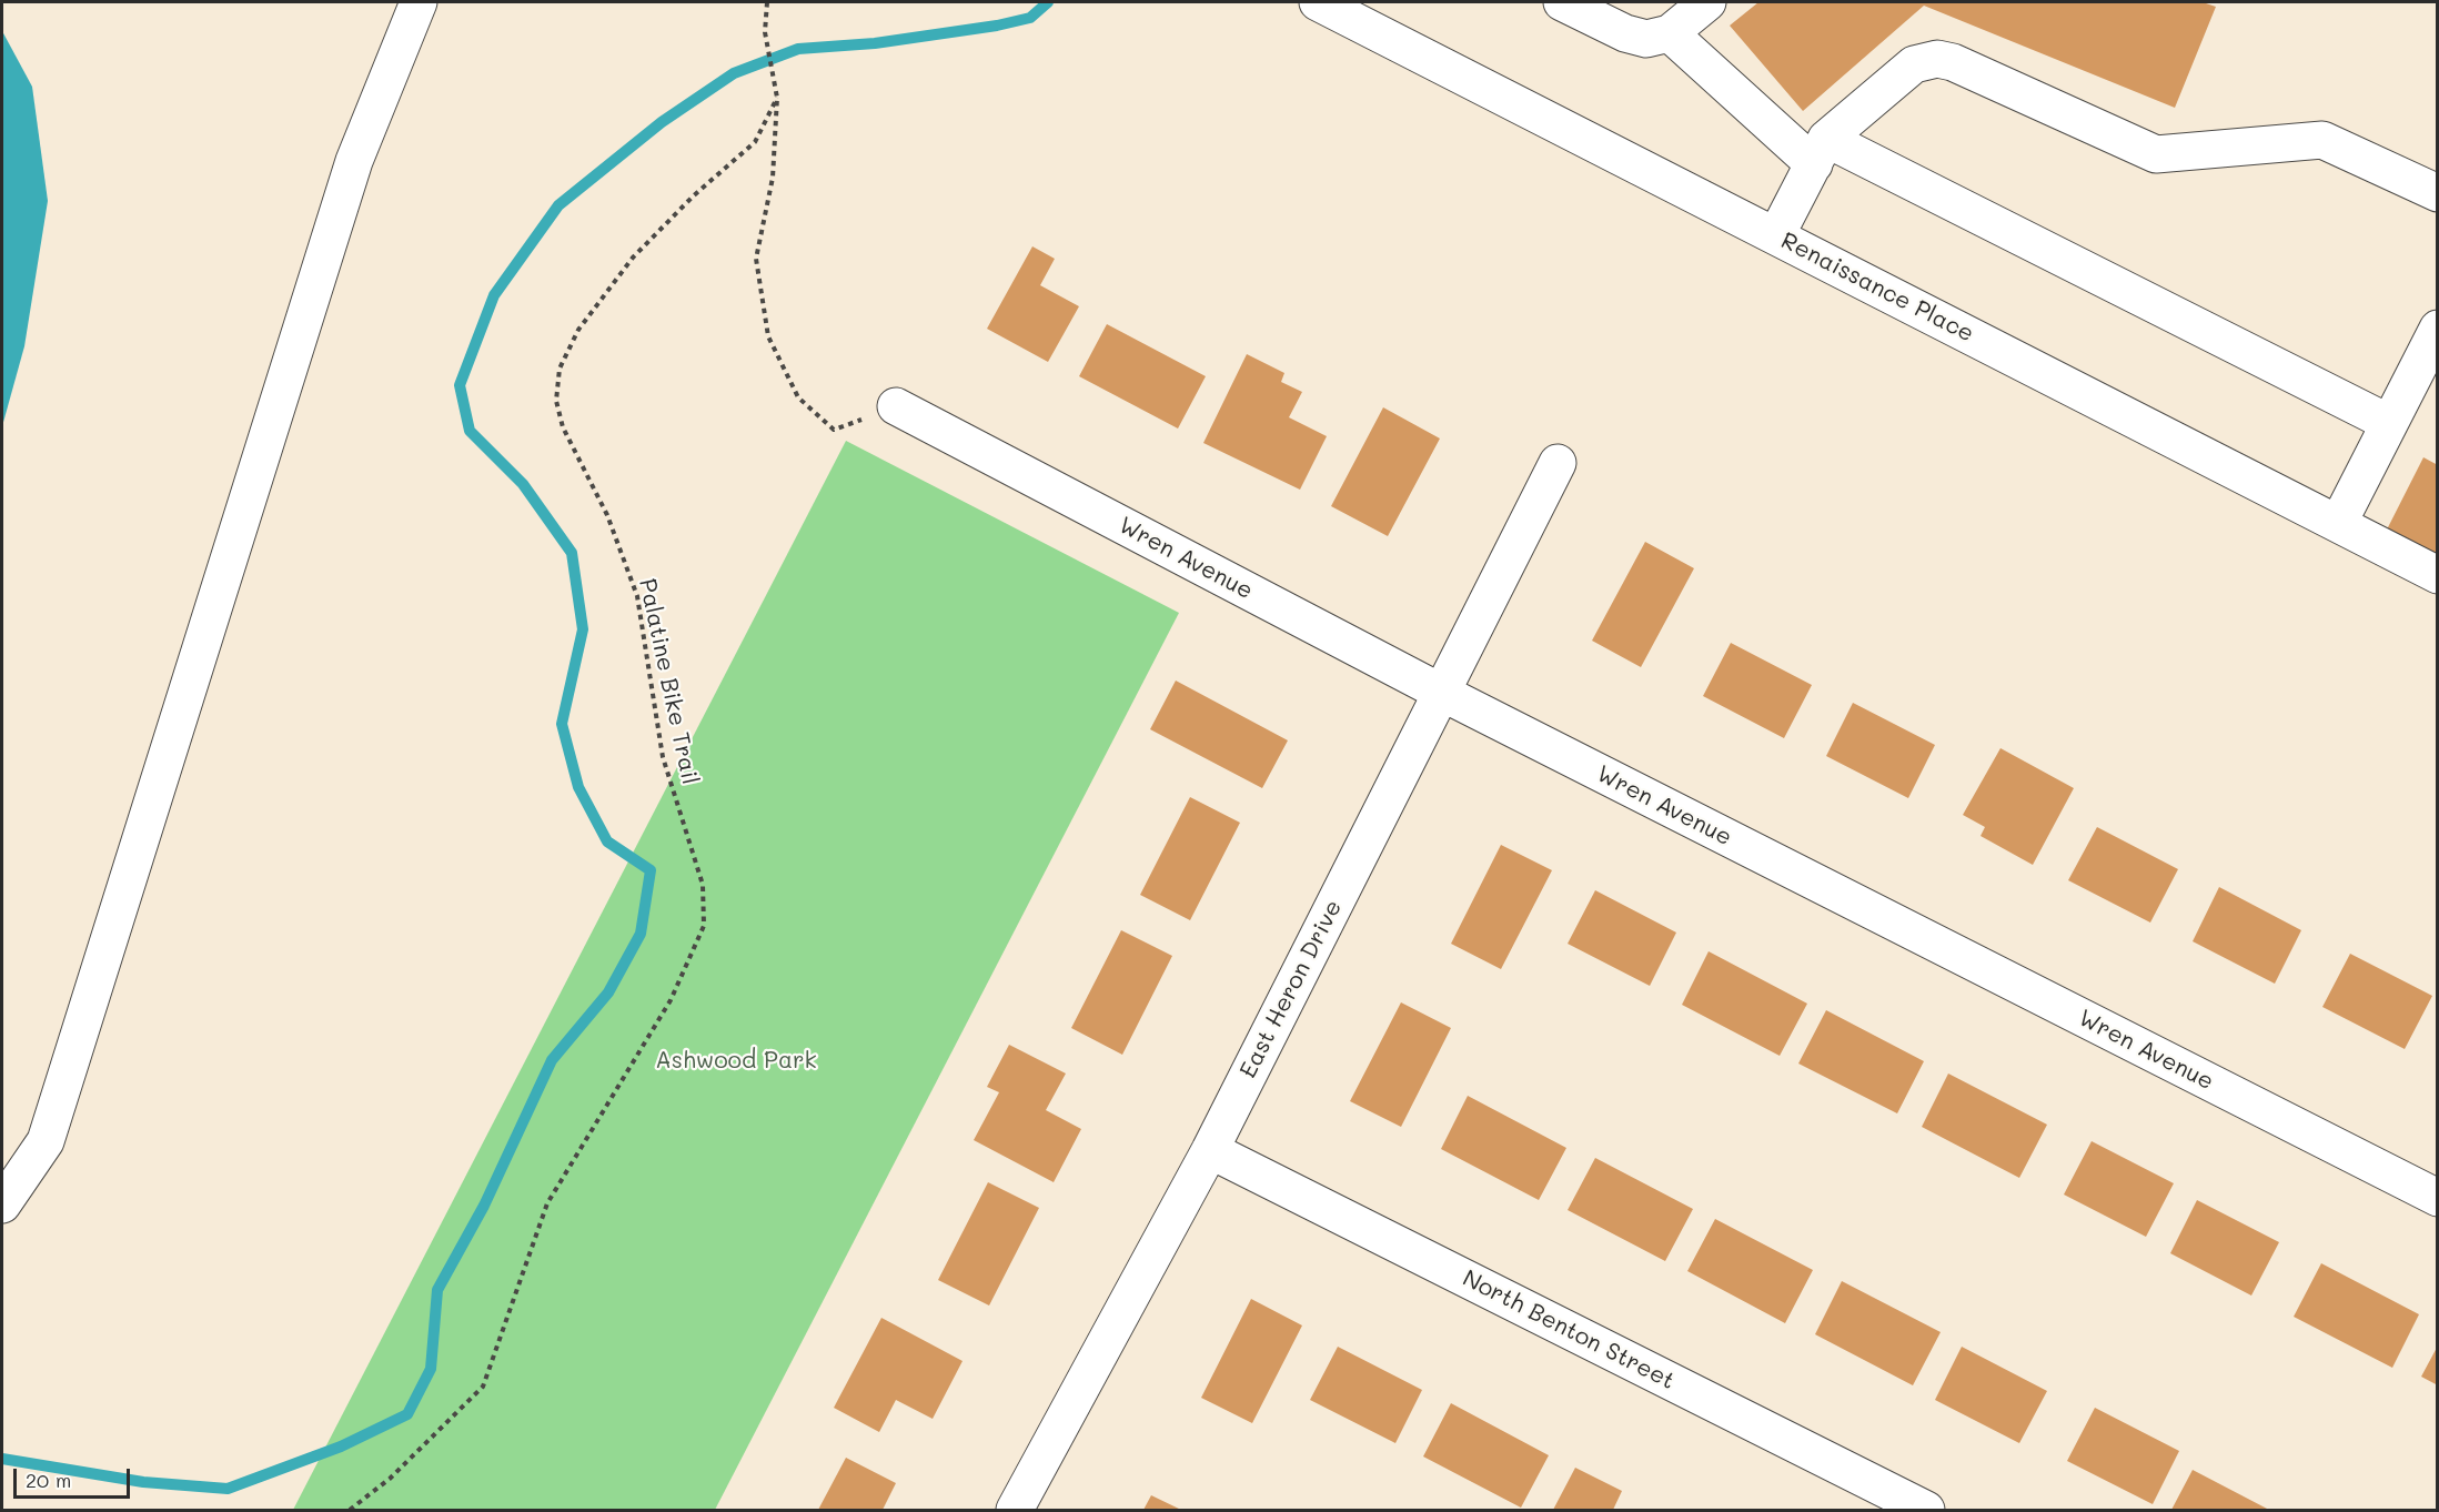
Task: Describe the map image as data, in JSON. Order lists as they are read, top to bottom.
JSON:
{
  "streets": {
    "street": [
      "Renaissance Place",
      "Wren Avenue",
      "East Heron Drive",
      "North Benton Street"
    ],
    "path": ["Palatine Bike Trail"]
  },
  "crossings": [
    ["Wren Avenue", "East Heron Drive"],
    ["East Heron Drive", "North Benton Street"]
  ],
  "parks": ["Ashwood Park"],
  "scale_bar": "20 m"
}
